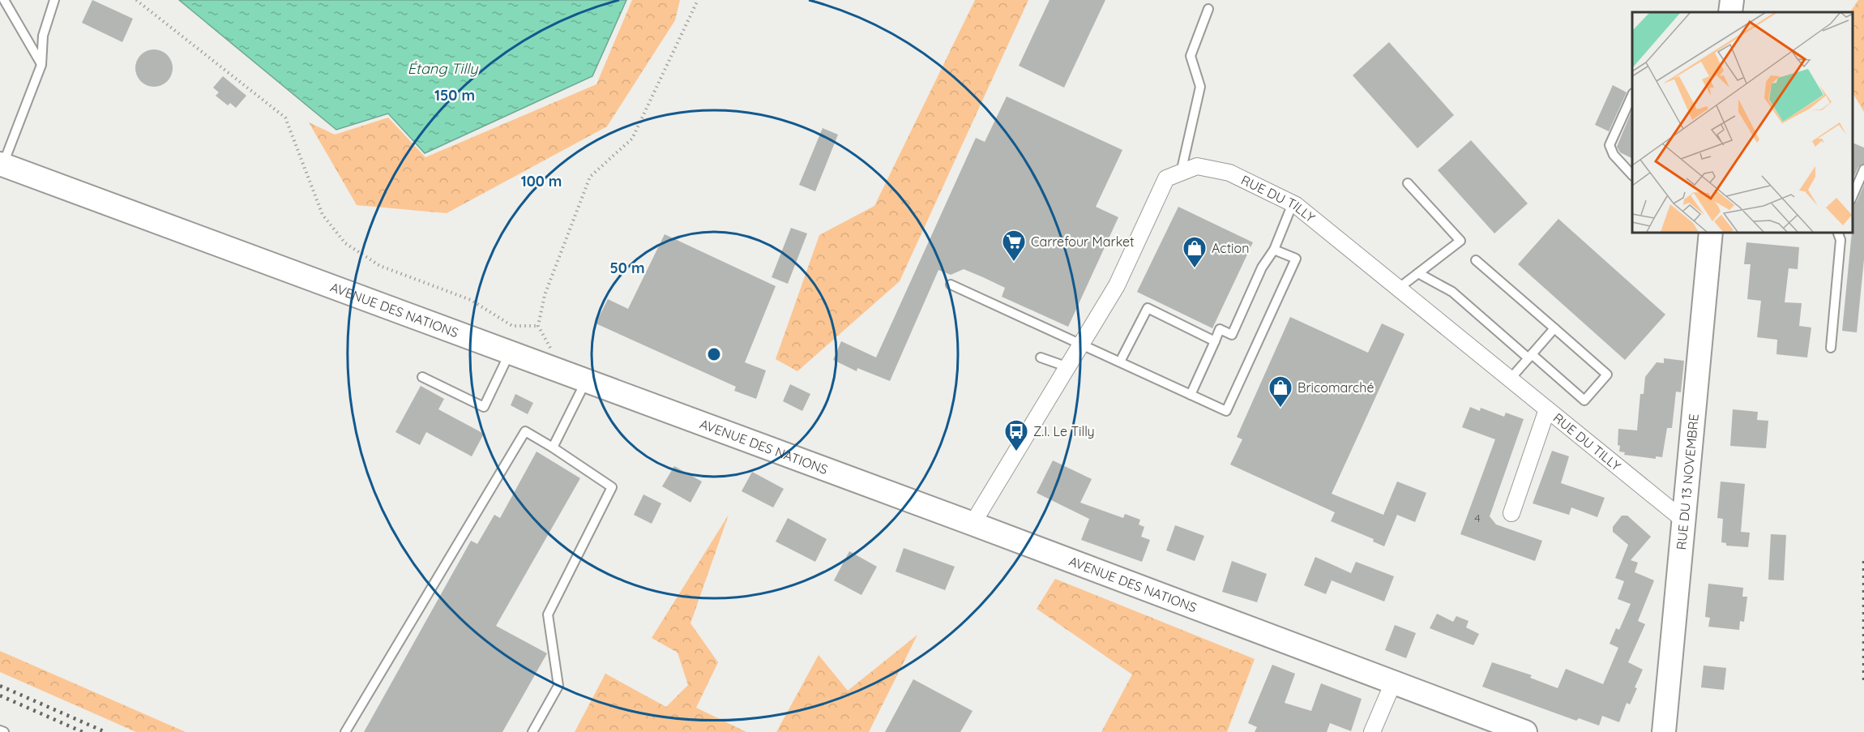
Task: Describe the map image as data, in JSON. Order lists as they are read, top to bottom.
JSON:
{
  "streets": {
    "main road": ["AVENUE DES NATIONS", "RUE DU 13 NOVEMBRE"],
    "street": ["RUE DU TILLY"]
  },
  "crossings": [
    ["RUE DU TILLY", "AVENUE DES NATIONS"],
    ["RUE DU TILLY", "RUE DU 13 NOVEMBRE"]
  ],
  "water": ["Étang Tilly"],
  "places": {
    "supermarket": ["Carrefour Market"],
    "shop": ["Action", "Bricomarché"],
    "bus stop": ["Z.I. Le Tilly"]
  },
  "house_numbers": ["4"],
  "rings": ["150 m", "100 m", "50 m"]
}
